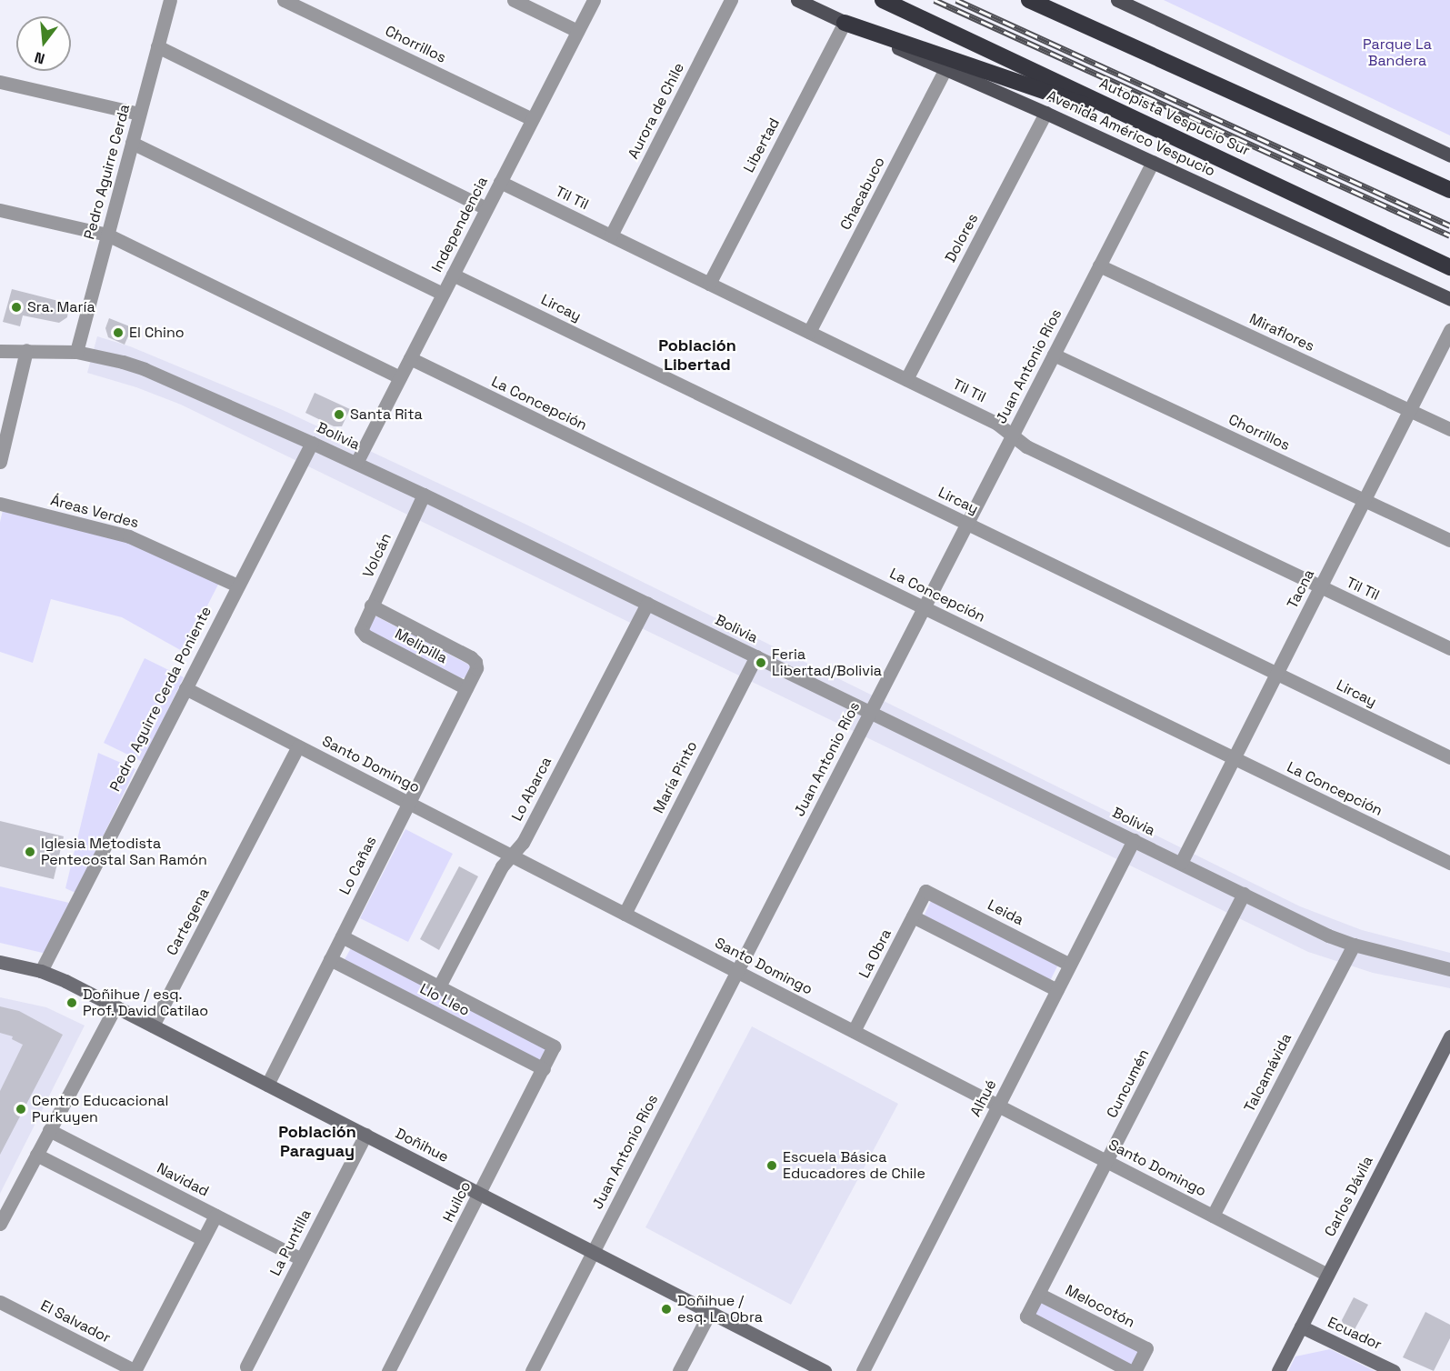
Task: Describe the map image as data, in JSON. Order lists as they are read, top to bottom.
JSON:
{
  "streets": {
    "highway": ["Autopista Vespucio Sur"],
    "main road": ["Avenida Américo Vespucio"],
    "street": [
      "Chorrillos",
      "Aurora de Chile",
      "Libertad",
      "Pedro Aguirre Cerda",
      "Chacabuco",
      "Til Til",
      "Independencia",
      "Dolores",
      "Lircay",
      "Miraflores",
      "Juan Antonio Ríos",
      "La Concepción",
      "Bolivia",
      "Áreas Verdes",
      "Volcán",
      "Tacna",
      "Melipilla",
      "Pedro Aguirre Cerda Poniente",
      "Santo Domingo",
      "María Pinto",
      "Lo Abarca",
      "Lo Cañas",
      "Leida",
      "Cartegena",
      "La Obra",
      "Llo Lleo",
      "Talcamávida",
      "Cuncumén",
      "Alhué",
      "Doñihue",
      "Navidad",
      "Carlos Dávila",
      "Huilco",
      "La Puntilla",
      "Melocotón",
      "El Salvador",
      "Ecuador"
    ]
  },
  "crossings": [
    ["Chorrillos", "Independencia"],
    ["Chorrillos", "Juan Antonio Ríos"],
    ["Chorrillos", "Tacna"],
    ["Aurora de Chile", "Til Til"],
    ["Avenida Américo Vespucio", "Libertad"],
    ["Avenida Américo Vespucio", "Chacabuco"],
    ["Avenida Américo Vespucio", "Dolores"],
    ["Avenida Américo Vespucio", "Juan Antonio Ríos"],
    ["Libertad", "Til Til"],
    ["Pedro Aguirre Cerda", "Bolivia"],
    ["Chacabuco", "Til Til"],
    ["Til Til", "Independencia"],
    ["Til Til", "Dolores"],
    ["Til Til", "Juan Antonio Ríos"],
    ["Til Til", "Tacna"],
    ["Independencia", "Lircay"],
    ["Independencia", "La Concepción"],
    ["Independencia", "Bolivia"],
    ["Lircay", "Juan Antonio Ríos"],
    ["Lircay", "Tacna"],
    ["Miraflores", "Juan Antonio Ríos"],
    ["Miraflores", "Tacna"],
    ["Juan Antonio Ríos", "La Concepción"],
    ["Juan Antonio Ríos", "Bolivia"],
    ["Juan Antonio Ríos", "Santo Domingo"],
    ["Juan Antonio Ríos", "Doñihue"],
    ["La Concepción", "Tacna"],
    ["Bolivia", "Volcán"],
    ["Bolivia", "Tacna"],
    ["Bolivia", "Pedro Aguirre Cerda Poniente"],
    ["Bolivia", "María Pinto"],
    ["Bolivia", "Lo Abarca"],
    ["Bolivia", "Talcamávida"],
    ["Bolivia", "Cuncumén"],
    ["Bolivia", "Alhué"],
    ["Áreas Verdes", "Pedro Aguirre Cerda Poniente"],
    ["Volcán", "Melipilla"],
    ["Melipilla", "Lo Cañas"],
    ["Pedro Aguirre Cerda Poniente", "Santo Domingo"],
    ["Pedro Aguirre Cerda Poniente", "Doñihue"],
    ["Santo Domingo", "María Pinto"],
    ["Santo Domingo", "Lo Abarca"],
    ["Santo Domingo", "Lo Cañas"],
    ["Santo Domingo", "Cartegena"],
    ["Santo Domingo", "La Obra"],
    ["Santo Domingo", "Talcamávida"],
    ["Santo Domingo", "Cuncumén"],
    ["Santo Domingo", "Alhué"],
    ["Santo Domingo", "Carlos Dávila"],
    ["Lo Abarca", "Llo Lleo"],
    ["Lo Cañas", "Llo Lleo"],
    ["Lo Cañas", "Doñihue"],
    ["Leida", "La Obra"],
    ["Leida", "Alhué"],
    ["Cartegena", "Doñihue"],
    ["Llo Lleo", "Huilco"],
    ["Cuncumén", "Melocotón"],
    ["Doñihue", "Huilco"],
    ["Doñihue", "La Puntilla"],
    ["Navidad", "La Puntilla"],
    ["Carlos Dávila", "Ecuador"]
  ],
  "districts": ["Población Libertad", "Población Paraguay"],
  "parks": ["Parque La Bandera"],
  "places": [
    "Sra. María",
    "El Chino",
    "Santa Rita",
    "Feria Libertad/Bolivia",
    "Iglesia Metodista Pentecostal San Ramón",
    "Doñihue / esq. Prof. David Catilao",
    "Centro Educacional Purkuyen",
    "Escuela Básica Educadores de Chile",
    "Doñihue / esq. La Obra"
  ],
  "north": "bottom"
}
